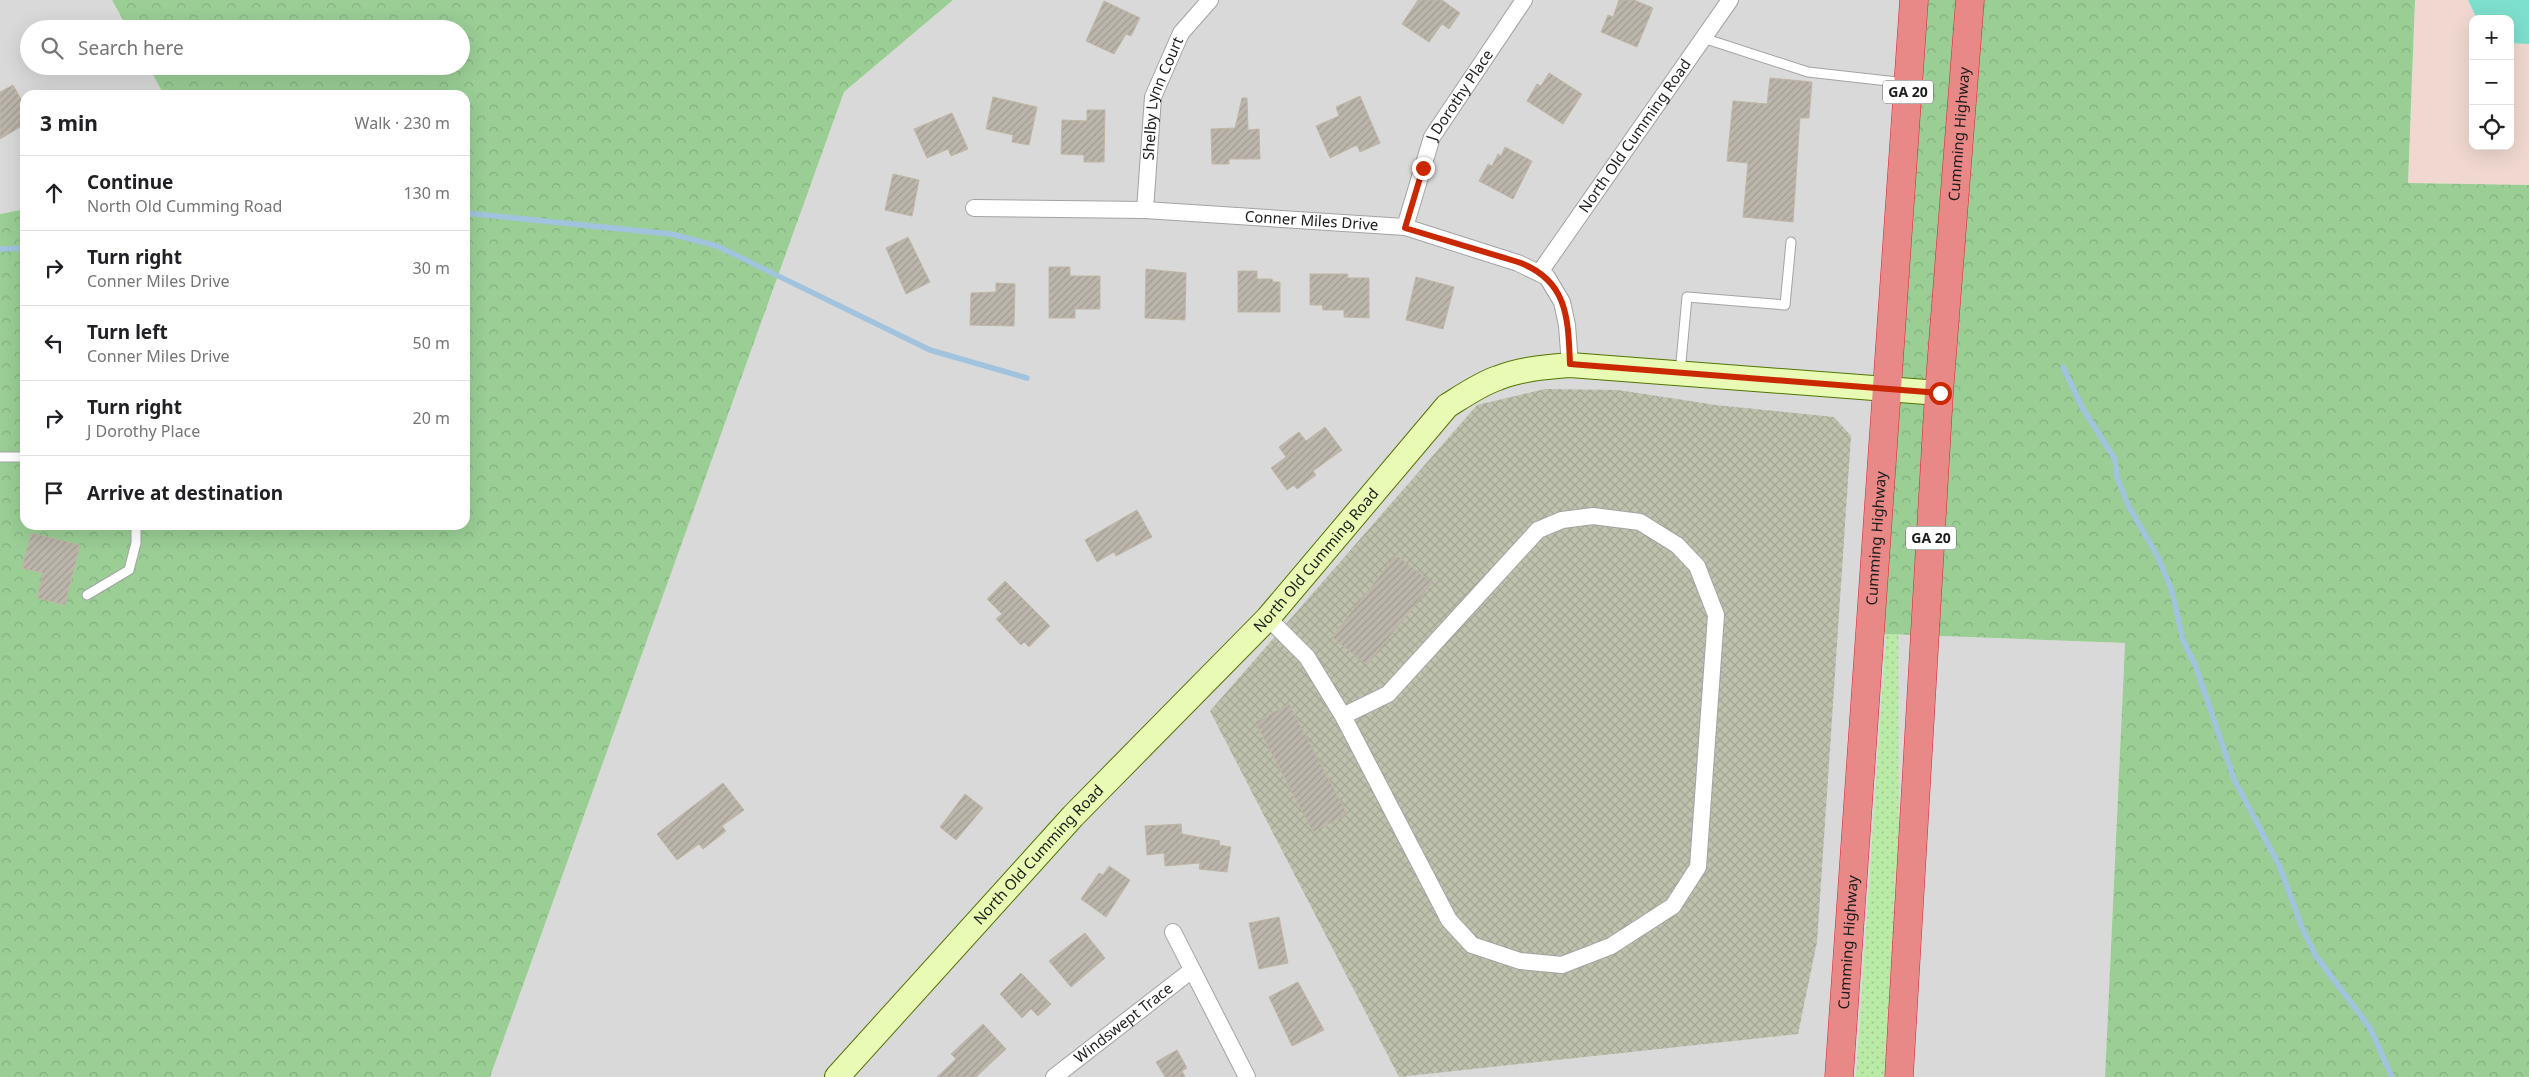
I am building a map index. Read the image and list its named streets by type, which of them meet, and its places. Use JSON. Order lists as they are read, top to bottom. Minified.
{"streets":{"highway":["GA 20","Cumming Highway"],"street":["J Dorothy Place","Shelby Lynn Court","North Old Cumming Road","Conner Miles Drive","Windswept Trace"]},"crossings":[["J Dorothy Place","Conner Miles Drive"],["Shelby Lynn Court","Conner Miles Drive"],["Cumming Highway","North Old Cumming Road"],["North Old Cumming Road","Conner Miles Drive"]],"page":{"map_buttons":["+","−"],"search":"Search here","heading":["3 min","Walk · 230 m"],"list":[["Continue","North Old Cumming Road","130 m"],["Turn right","Conner Miles Drive","30 m"],["Turn left","Conner Miles Drive","50 m"],["Turn right","J Dorothy Place","20 m"],"Arrive at destination"]}}
